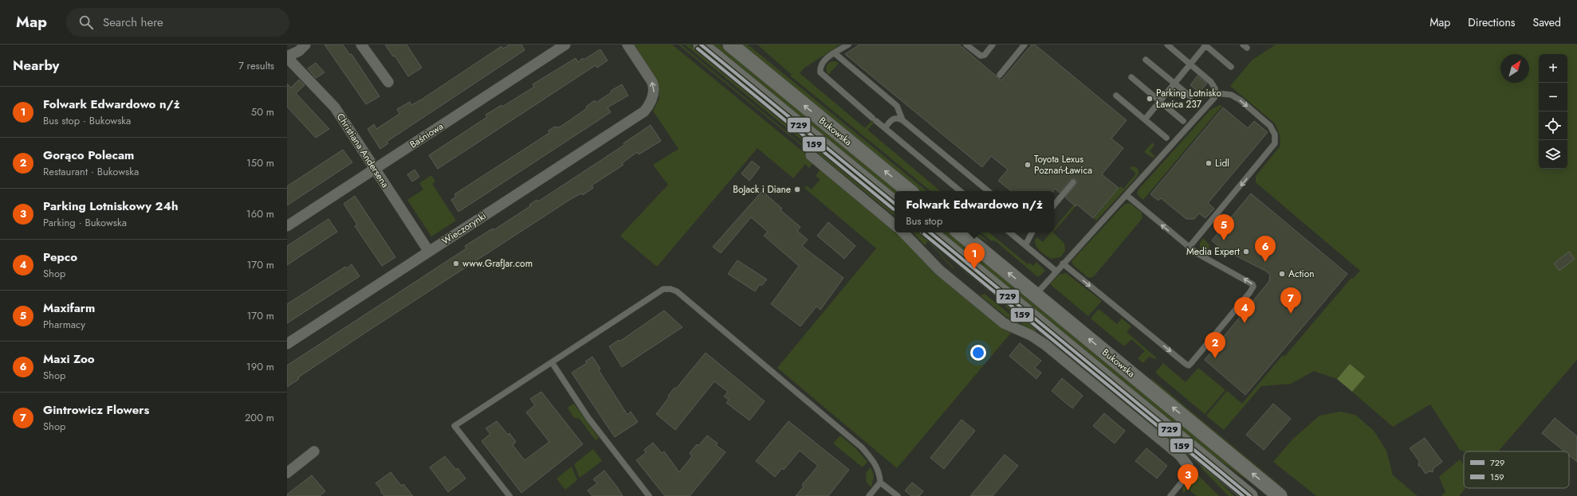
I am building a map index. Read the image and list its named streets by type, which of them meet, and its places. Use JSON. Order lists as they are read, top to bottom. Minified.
{"streets":{"main road":["Bukowska"],"street":["Baśniowa","Christiana Andersena","Wieczorynki"]},"crossings":[["Baśniowa","Christiana Andersena"],["Christiana Andersena","Wieczorynki"]],"one_way":["Wieczorynki"],"places":["Parking Lotnisko Ławica 237","Lidl","Toyota Lexus Poznań-Ławica","BoJack i Diane","Media Expert","www.GrafJar.com","Action"],"lines":["transit line 729","transit line 159"],"legend":["729","159"],"north":"top right","page":{"header":"Map","search":"Search here","nav":["Map","Directions","Saved"],"heading":["Nearby","7 results"],"map_buttons":["+","−"],"list":[{"mark":"1","name":"Folwark Edwardowo n/ż","note":"Bus stop · Bukowska","value":"50 m"},{"mark":"2","name":"Gorąco Polecam","note":"Restaurant · Bukowska","value":"150 m"},{"mark":"3","name":"Parking Lotniskowy 24h","note":"Parking · Bukowska","value":"160 m"},{"mark":"4","name":"Pepco","note":"Shop","value":"170 m"},{"mark":"5","name":"Maxifarm","note":"Pharmacy","value":"170 m"},{"mark":"6","name":"Maxi Zoo","note":"Shop","value":"190 m"},{"mark":"7","name":"Gintrowicz Flowers","note":"Shop","value":"200 m"}],"popup":["Folwark Edwardowo n/ż","Bus stop"],"pins":["5","6","1","7","4","2","3"]}}
